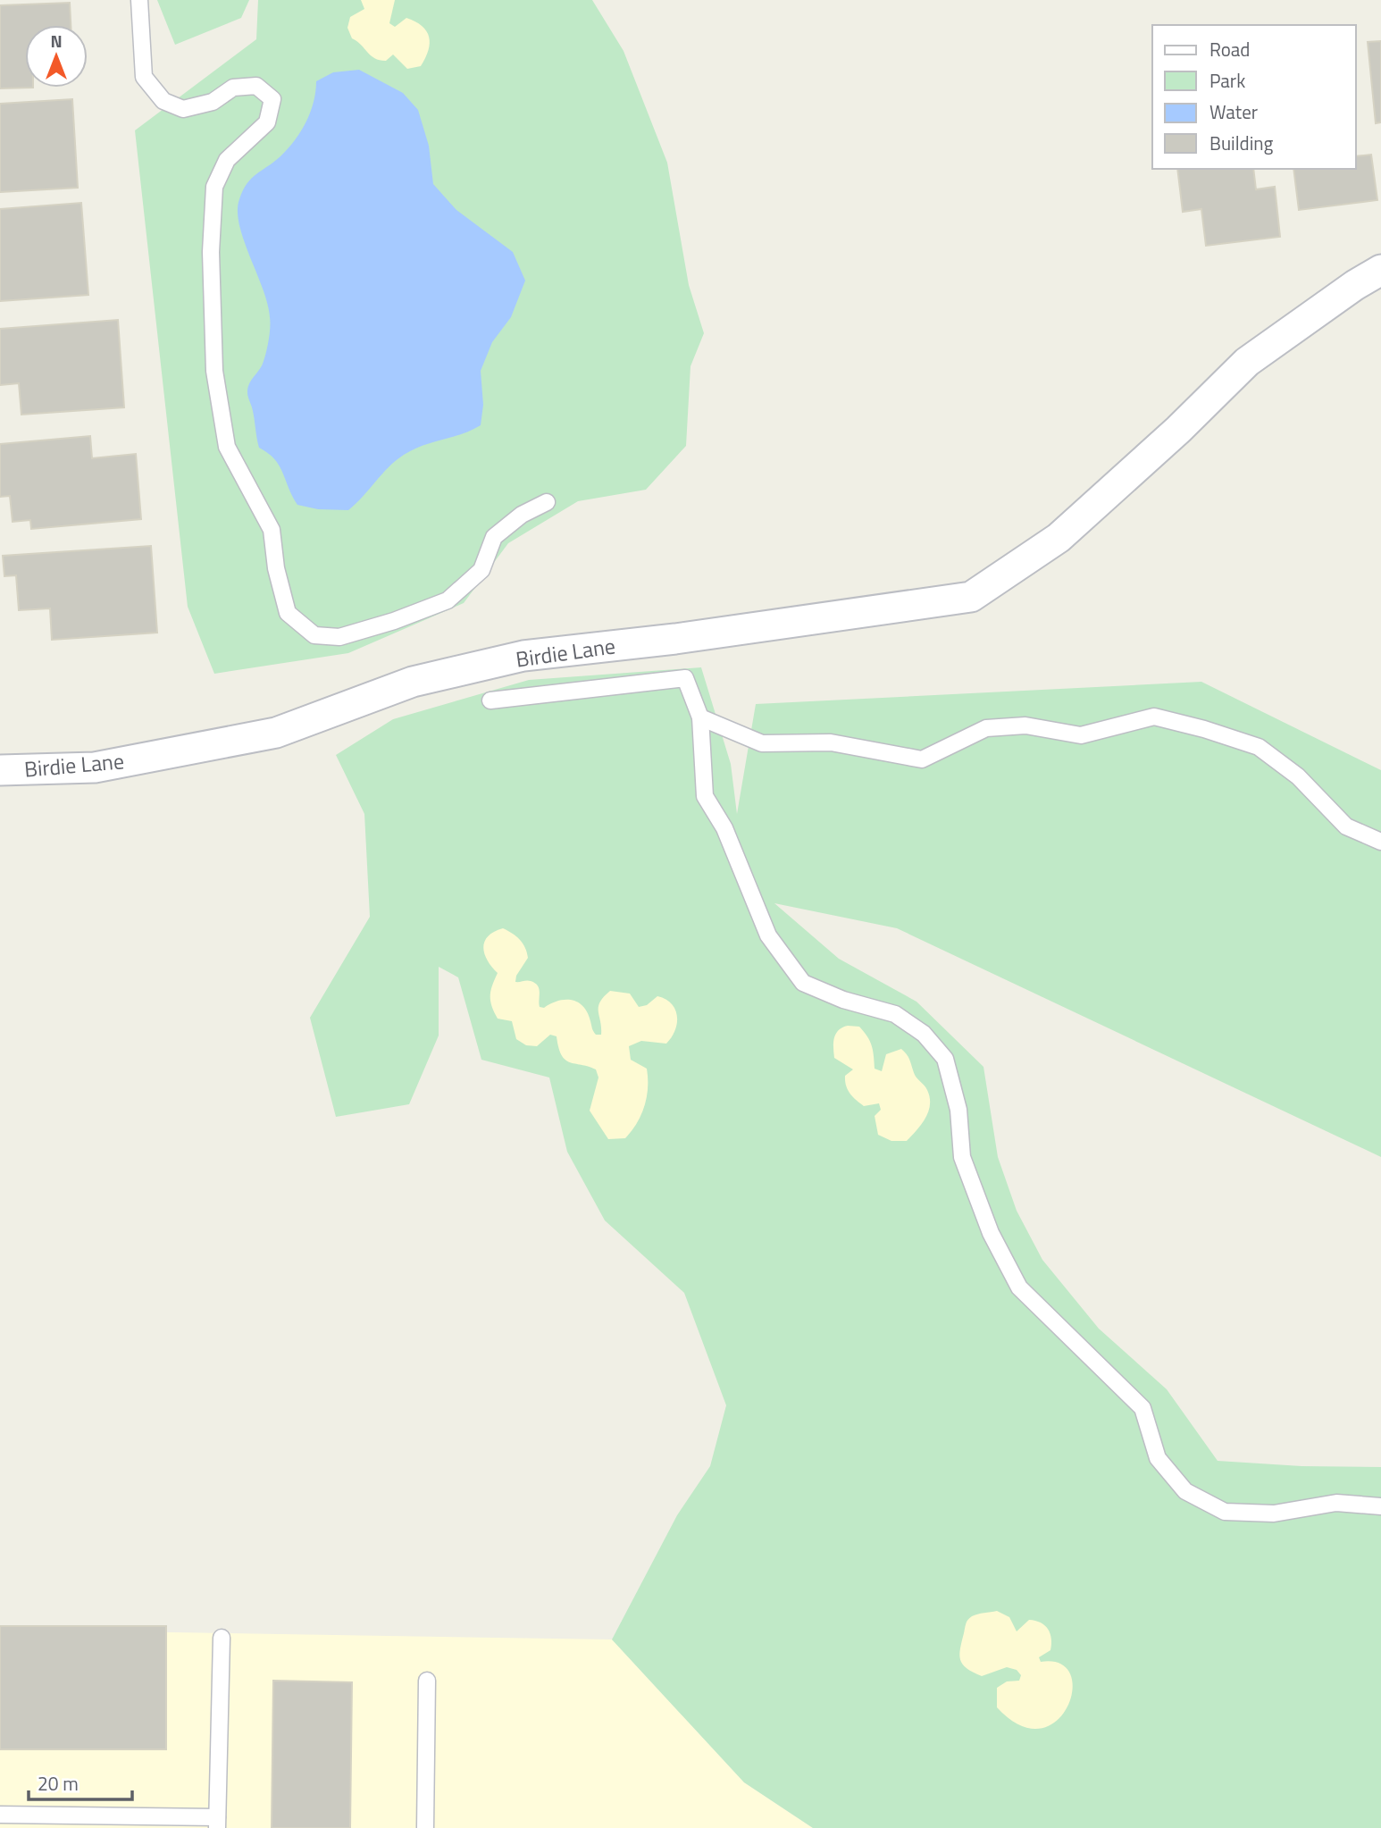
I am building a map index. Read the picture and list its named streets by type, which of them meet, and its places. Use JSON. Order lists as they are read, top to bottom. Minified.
{"streets":{"street":["Birdie Lane"]},"legend":["Road","Park","Water","Building"],"scale_bar":"20 m","north":"top"}
